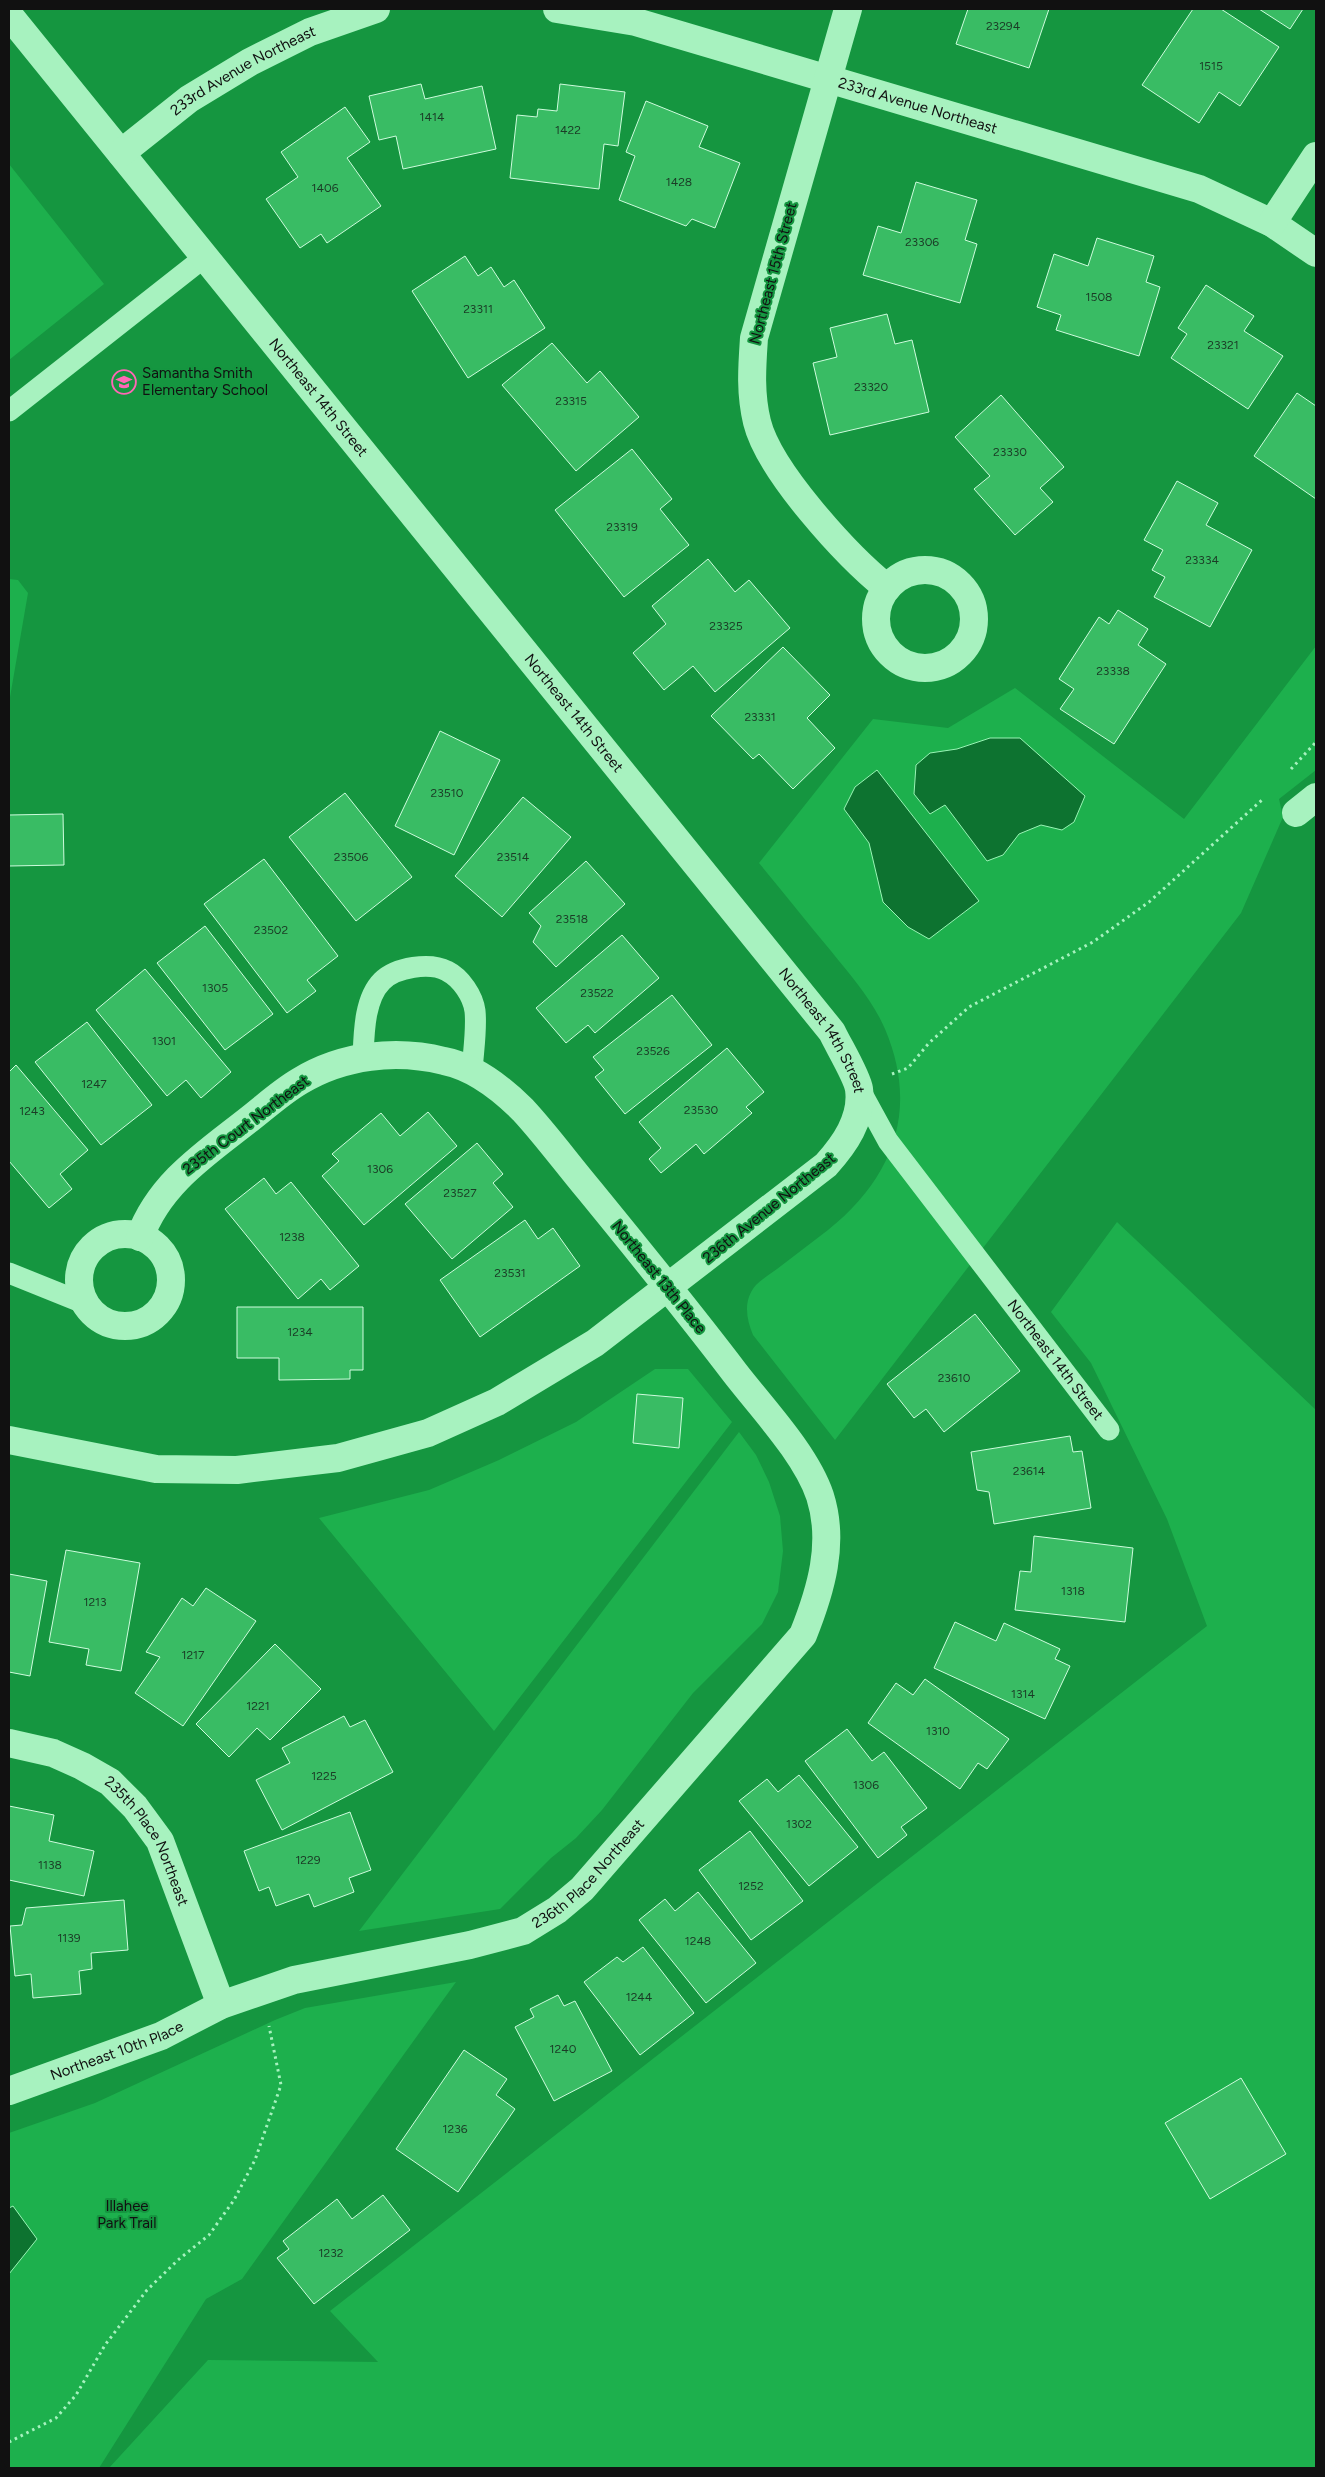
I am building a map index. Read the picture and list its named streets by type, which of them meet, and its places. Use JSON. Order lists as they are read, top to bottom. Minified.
{"streets":{"street":["233rd Avenue Northeast","Northeast 15th Street","Northeast 14th Street","235th Court Northeast","236th Avenue Northeast","Northeast 13th Place","235th Place Northeast","236th Place Northeast","Northeast 10th Place"]},"crossings":[["233rd Avenue Northeast","Northeast 15th Street"],["233rd Avenue Northeast","Northeast 14th Street"],["Northeast 14th Street","236th Avenue Northeast"],["235th Court Northeast","Northeast 13th Place"],["236th Avenue Northeast","Northeast 13th Place"],["Northeast 13th Place","236th Place Northeast"],["235th Place Northeast","236th Place Northeast"],["235th Place Northeast","Northeast 10th Place"],["236th Place Northeast","Northeast 10th Place"]],"parks":["Illahee Park Trail"],"places":{"school or university":["Samantha Smith Elementary School"]},"house_numbers":["23294","1515","1414","1422","1428","1406","23306","1508","23311","23321","23320","23315","23330","23319","23334","23325","23338","23331","23510","23506","23514","23518","23502","1305","23522","1301","23526","1247","23530","1243","1306","23527","1238","23531","1234","23610","23614","1318","1213","1217","1314","1221","1310","1225","1306","1302","1229","1138","1252","1139","1248","1244","1240","1236","1232"]}
